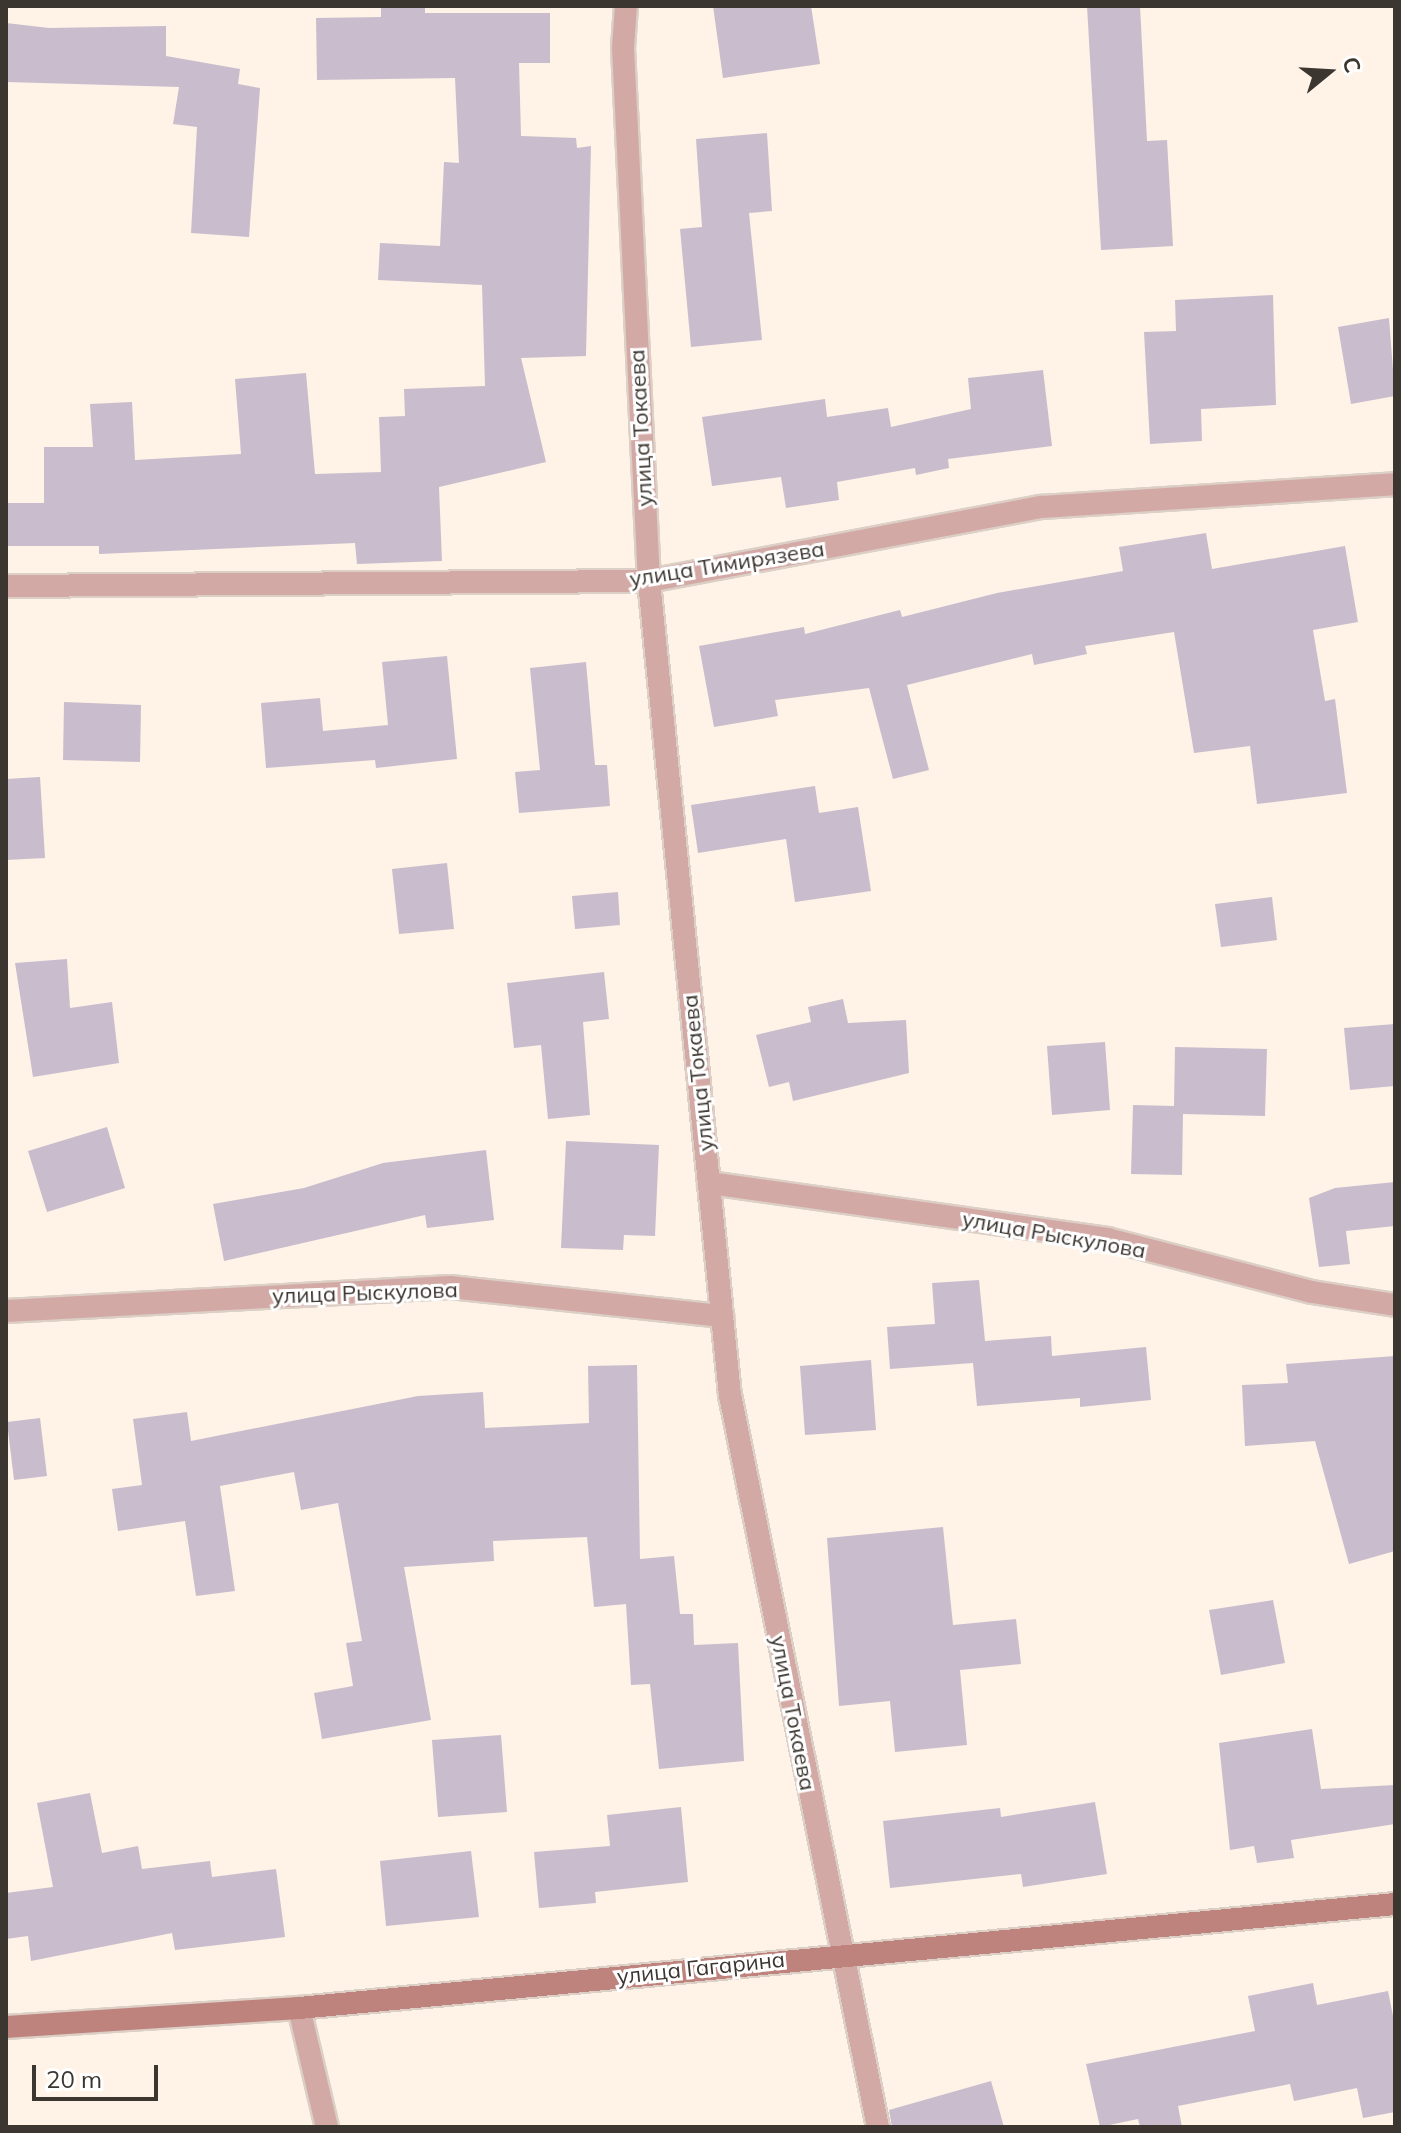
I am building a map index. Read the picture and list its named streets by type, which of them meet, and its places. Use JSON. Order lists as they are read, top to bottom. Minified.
{"streets":{"main road":["улица Гагарина"],"street":["улица Токаева","улица Тимирязева","улица Рыскулова"]},"crossings":[["улица Токаева","улица Тимирязева"],["улица Токаева","улица Рыскулова"],["улица Токаева","улица Гагарина"]],"scale_bar":"20 m","north":"right"}
